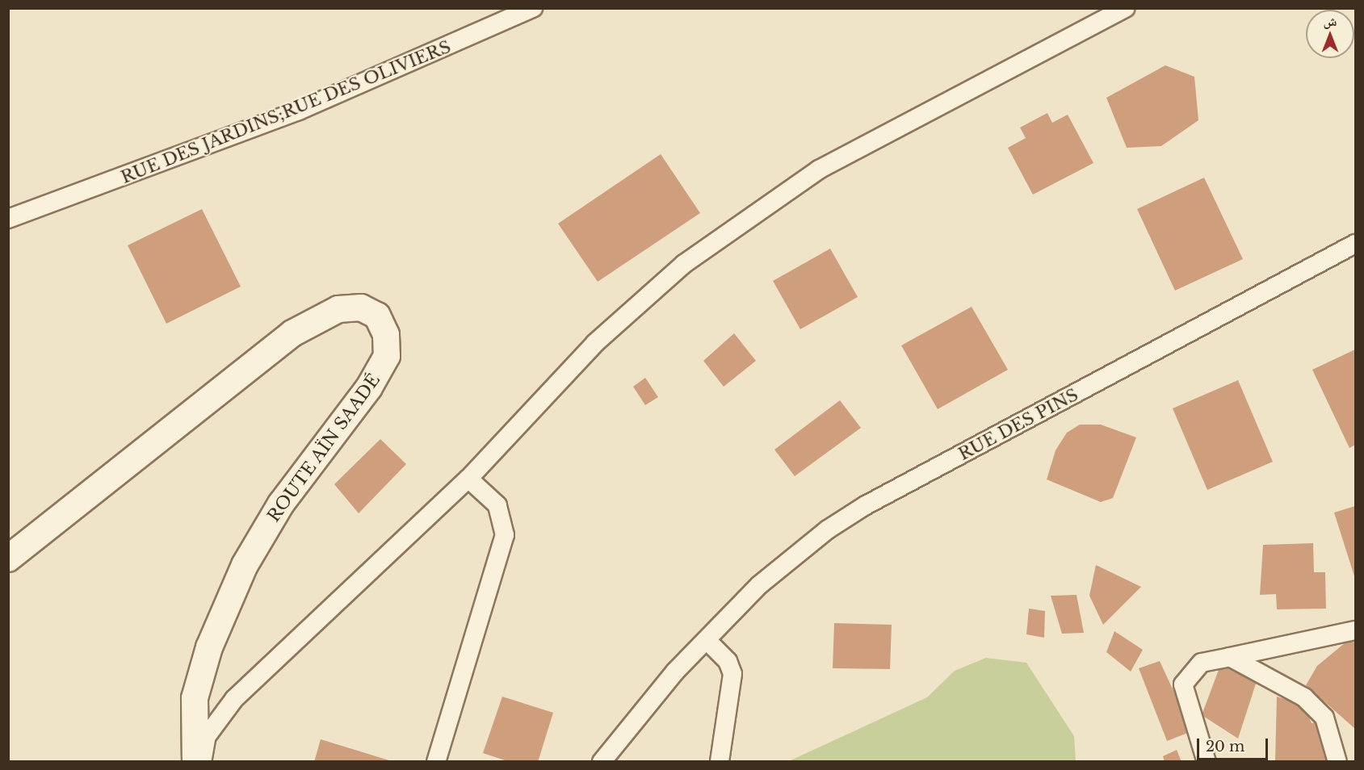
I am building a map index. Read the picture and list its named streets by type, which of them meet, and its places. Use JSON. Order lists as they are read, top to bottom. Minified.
{"streets":{"street":["RUE DES JARDINS;RUE DES OLIVIERS","RUE DES PINS","ROUTE AÏN SAADÉ"]},"scale_bar":"20 m","north":"top"}
